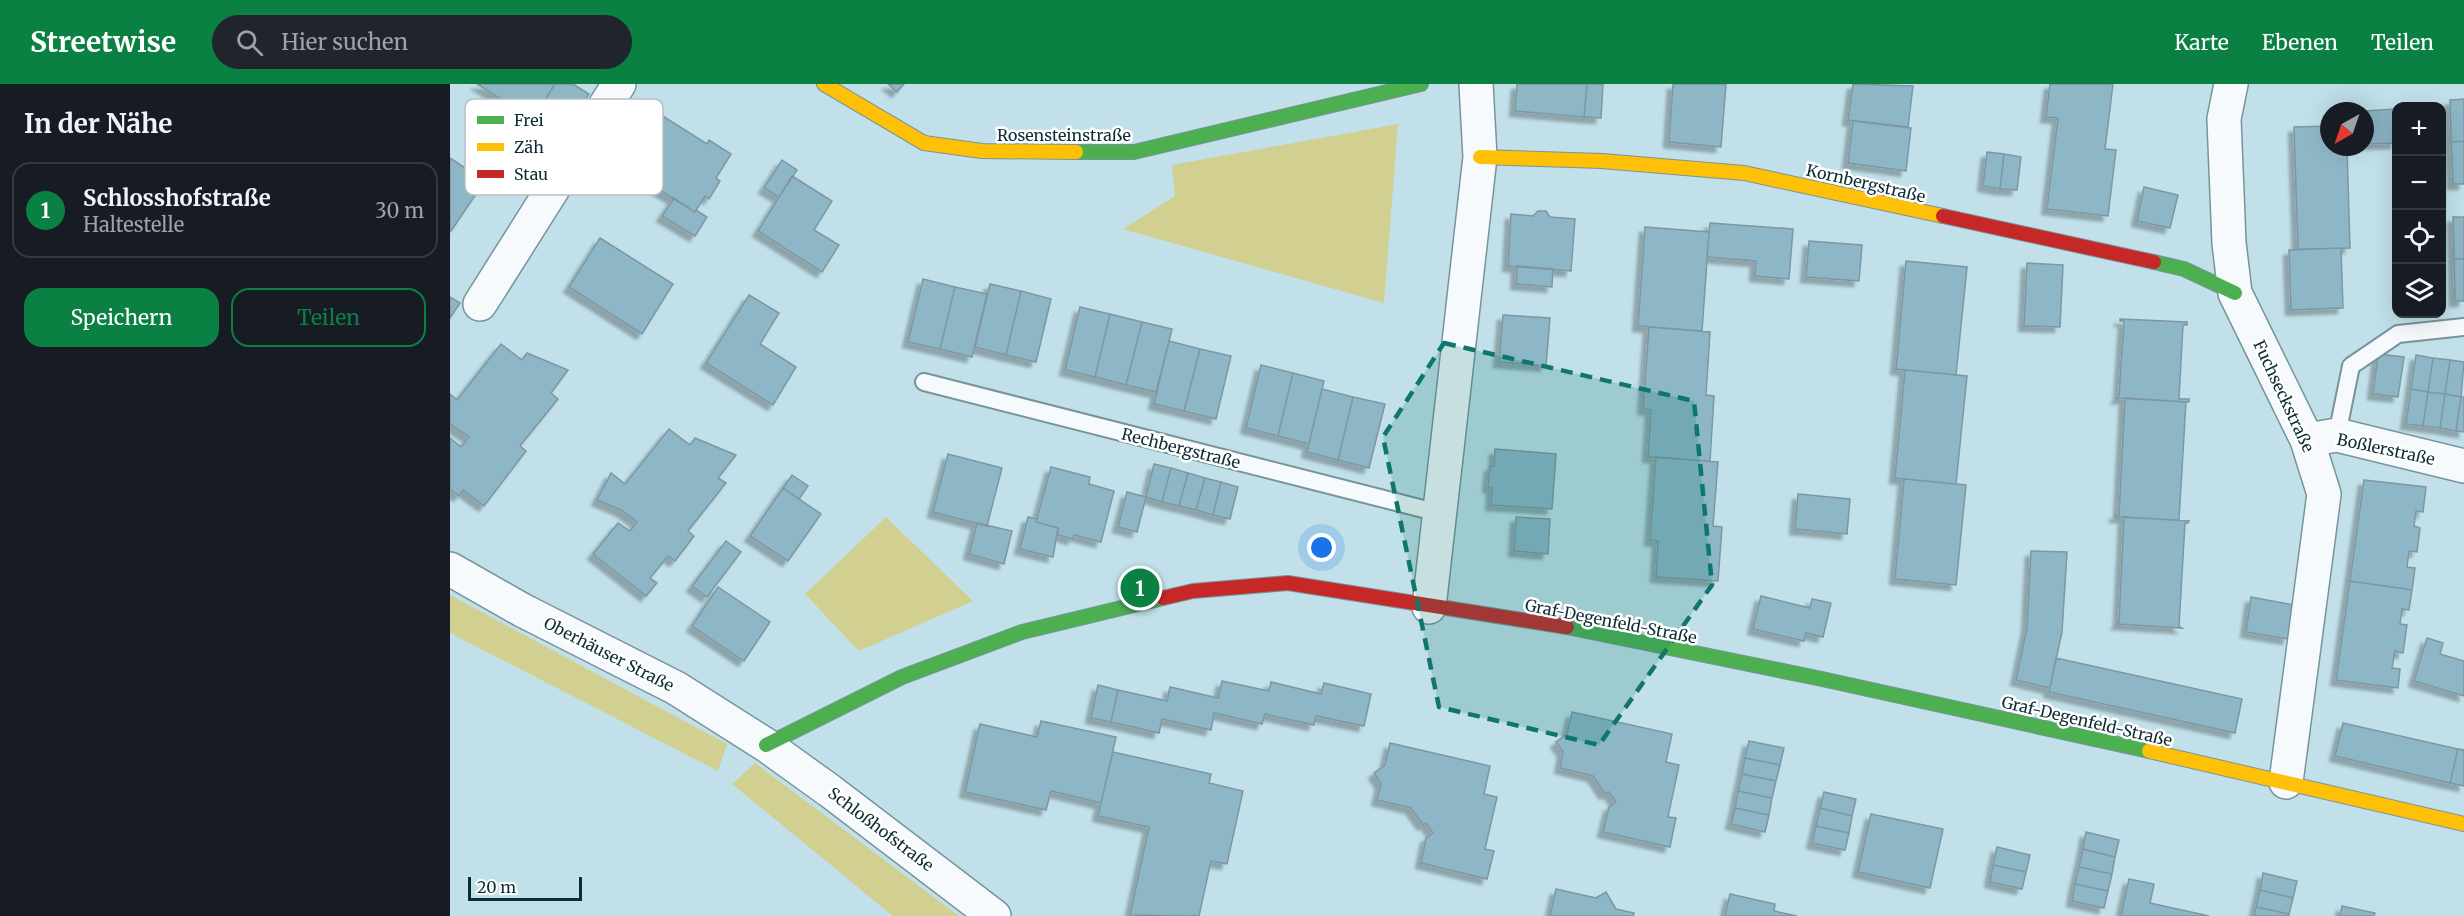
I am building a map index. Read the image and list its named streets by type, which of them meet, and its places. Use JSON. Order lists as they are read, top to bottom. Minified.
{"streets":{"street":["Rosensteinstraße","Kornbergstraße","Fuchseckstraße","Boßlerstraße","Graf-Degenfeld-Straße","Oberhäuser Straße","Schloßhofstraße"],"lane":["Rechbergstraße"]},"crossings":[["Kornbergstraße","Fuchseckstraße"],["Fuchseckstraße","Boßlerstraße"],["Fuchseckstraße","Graf-Degenfeld-Straße"],["Graf-Degenfeld-Straße","Oberhäuser Straße"],["Graf-Degenfeld-Straße","Schloßhofstraße"],["Oberhäuser Straße","Schloßhofstraße"]],"legend":["Frei","Zäh","Stau"],"scale_bar":"20 m","north":"bottom left","page":{"header":"Streetwise","search":"Hier suchen","nav":["Karte","Ebenen","Teilen"],"heading":"In der Nähe","map_buttons":["+","−"],"list":[{"mark":"1","name":"Schlosshofstraße","note":"Haltestelle","value":"30 m"}],"buttons":["Speichern","Teilen"],"pins":"1","scale":"20 m"}}
